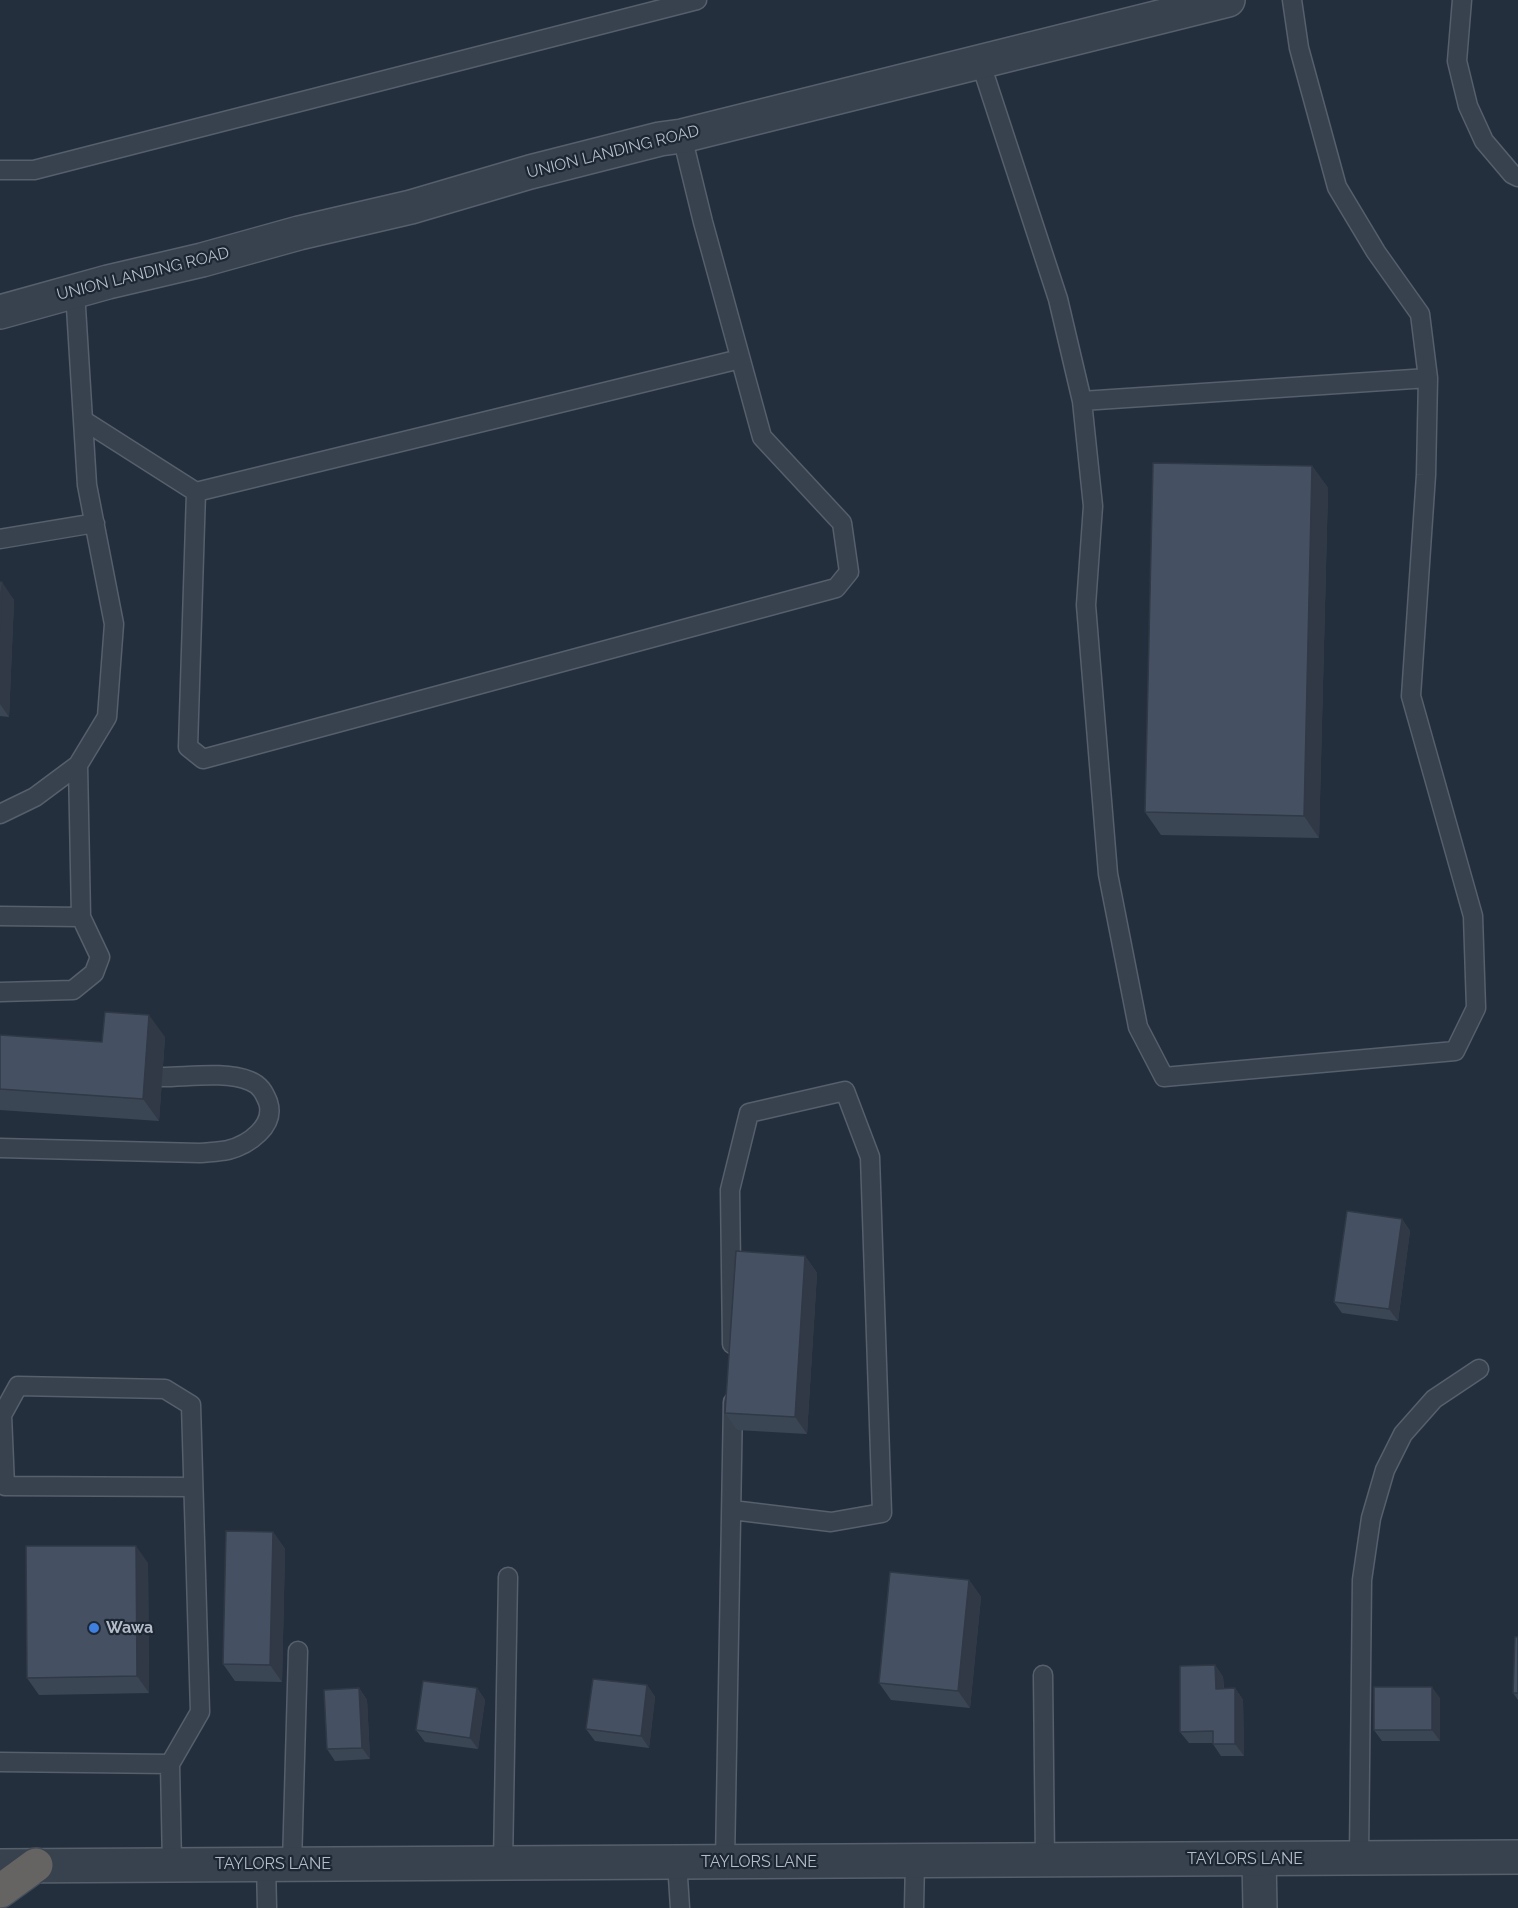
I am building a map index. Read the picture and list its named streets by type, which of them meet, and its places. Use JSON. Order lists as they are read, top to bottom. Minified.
{"streets":{"street":["UNION LANDING ROAD","TAYLORS LANE"]},"places":["Wawa"]}
